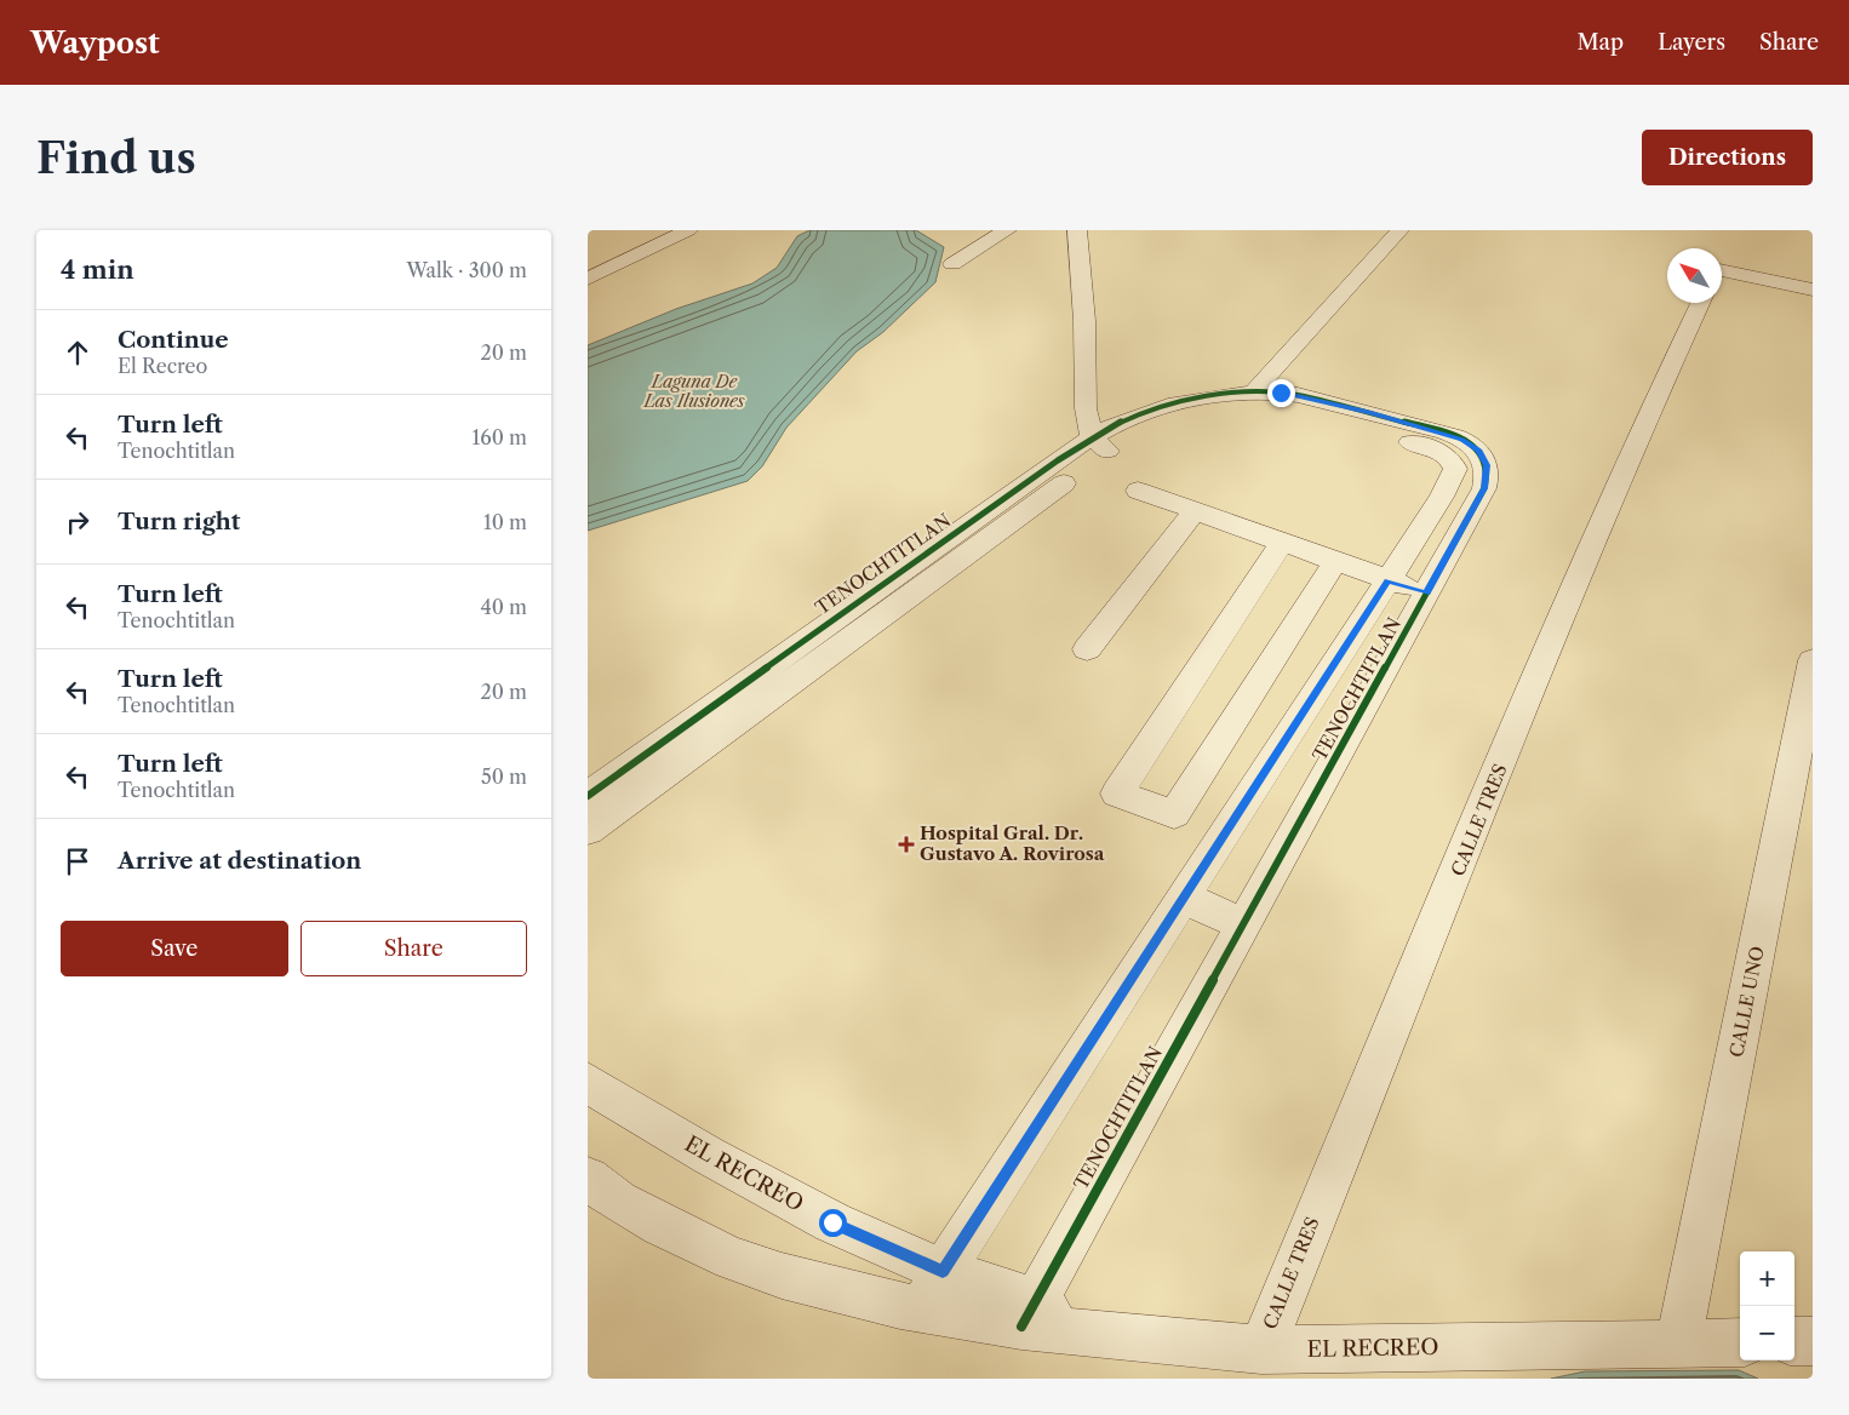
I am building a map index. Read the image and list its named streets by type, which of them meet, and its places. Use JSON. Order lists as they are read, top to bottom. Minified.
{"streets":{"street":["TENOCHTITLAN","CALLE TRES","CALLE UNO","EL RECREO"]},"crossings":[["TENOCHTITLAN","EL RECREO"],["CALLE TRES","EL RECREO"],["CALLE UNO","EL RECREO"]],"water":["Laguna De Las Ilusiones"],"places":{"health":["Hospital Gral. Dr. Gustavo A. Rovirosa"]},"north":"top left","page":{"header":"Waypost","nav":["Map","Layers","Share"],"buttons":["Directions",["Save","Share"]],"title":"Find us","heading":["4 min","Walk · 300 m"],"list":[["Continue","El Recreo","20 m"],["Turn left","Tenochtitlan","160 m"],["Turn right","10 m"],["Turn left","Tenochtitlan","40 m"],["Turn left","Tenochtitlan","20 m"],["Turn left","Tenochtitlan","50 m"],"Arrive at destination"],"map_buttons":["+","−"]}}
